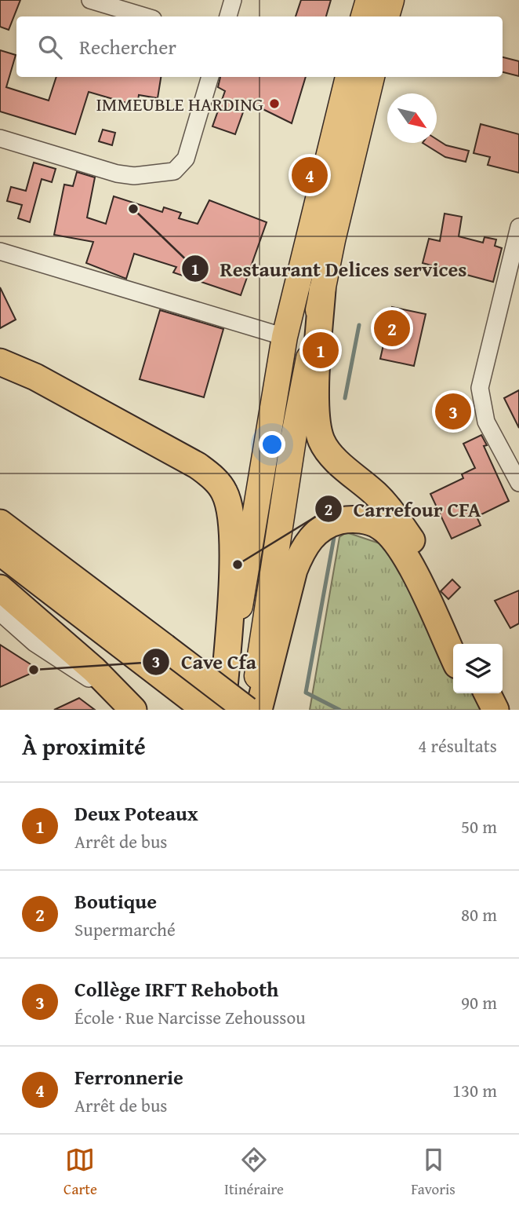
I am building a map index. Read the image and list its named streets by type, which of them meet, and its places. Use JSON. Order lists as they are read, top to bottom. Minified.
{"places":["IMMEUBLE HARDING","Restaurant Delices services","Carrefour CFA","Cave Cfa"],"north":"bottom right","page":{"search":"Rechercher","pins":["4","2","1","3"],"heading":["À proximité","4 résultats"],"list":[{"mark":"1","name":"Deux Poteaux","note":"Arrêt de bus","value":"50 m"},{"mark":"2","name":"Boutique","note":"Supermarché","value":"80 m"},{"mark":"3","name":"Collège IRFT Rehoboth","note":"École · Rue Narcisse Zehoussou","value":"90 m"},{"mark":"4","name":"Ferronnerie","note":"Arrêt de bus","value":"130 m"}],"nav":["Carte","Itinéraire","Favoris"]}}
